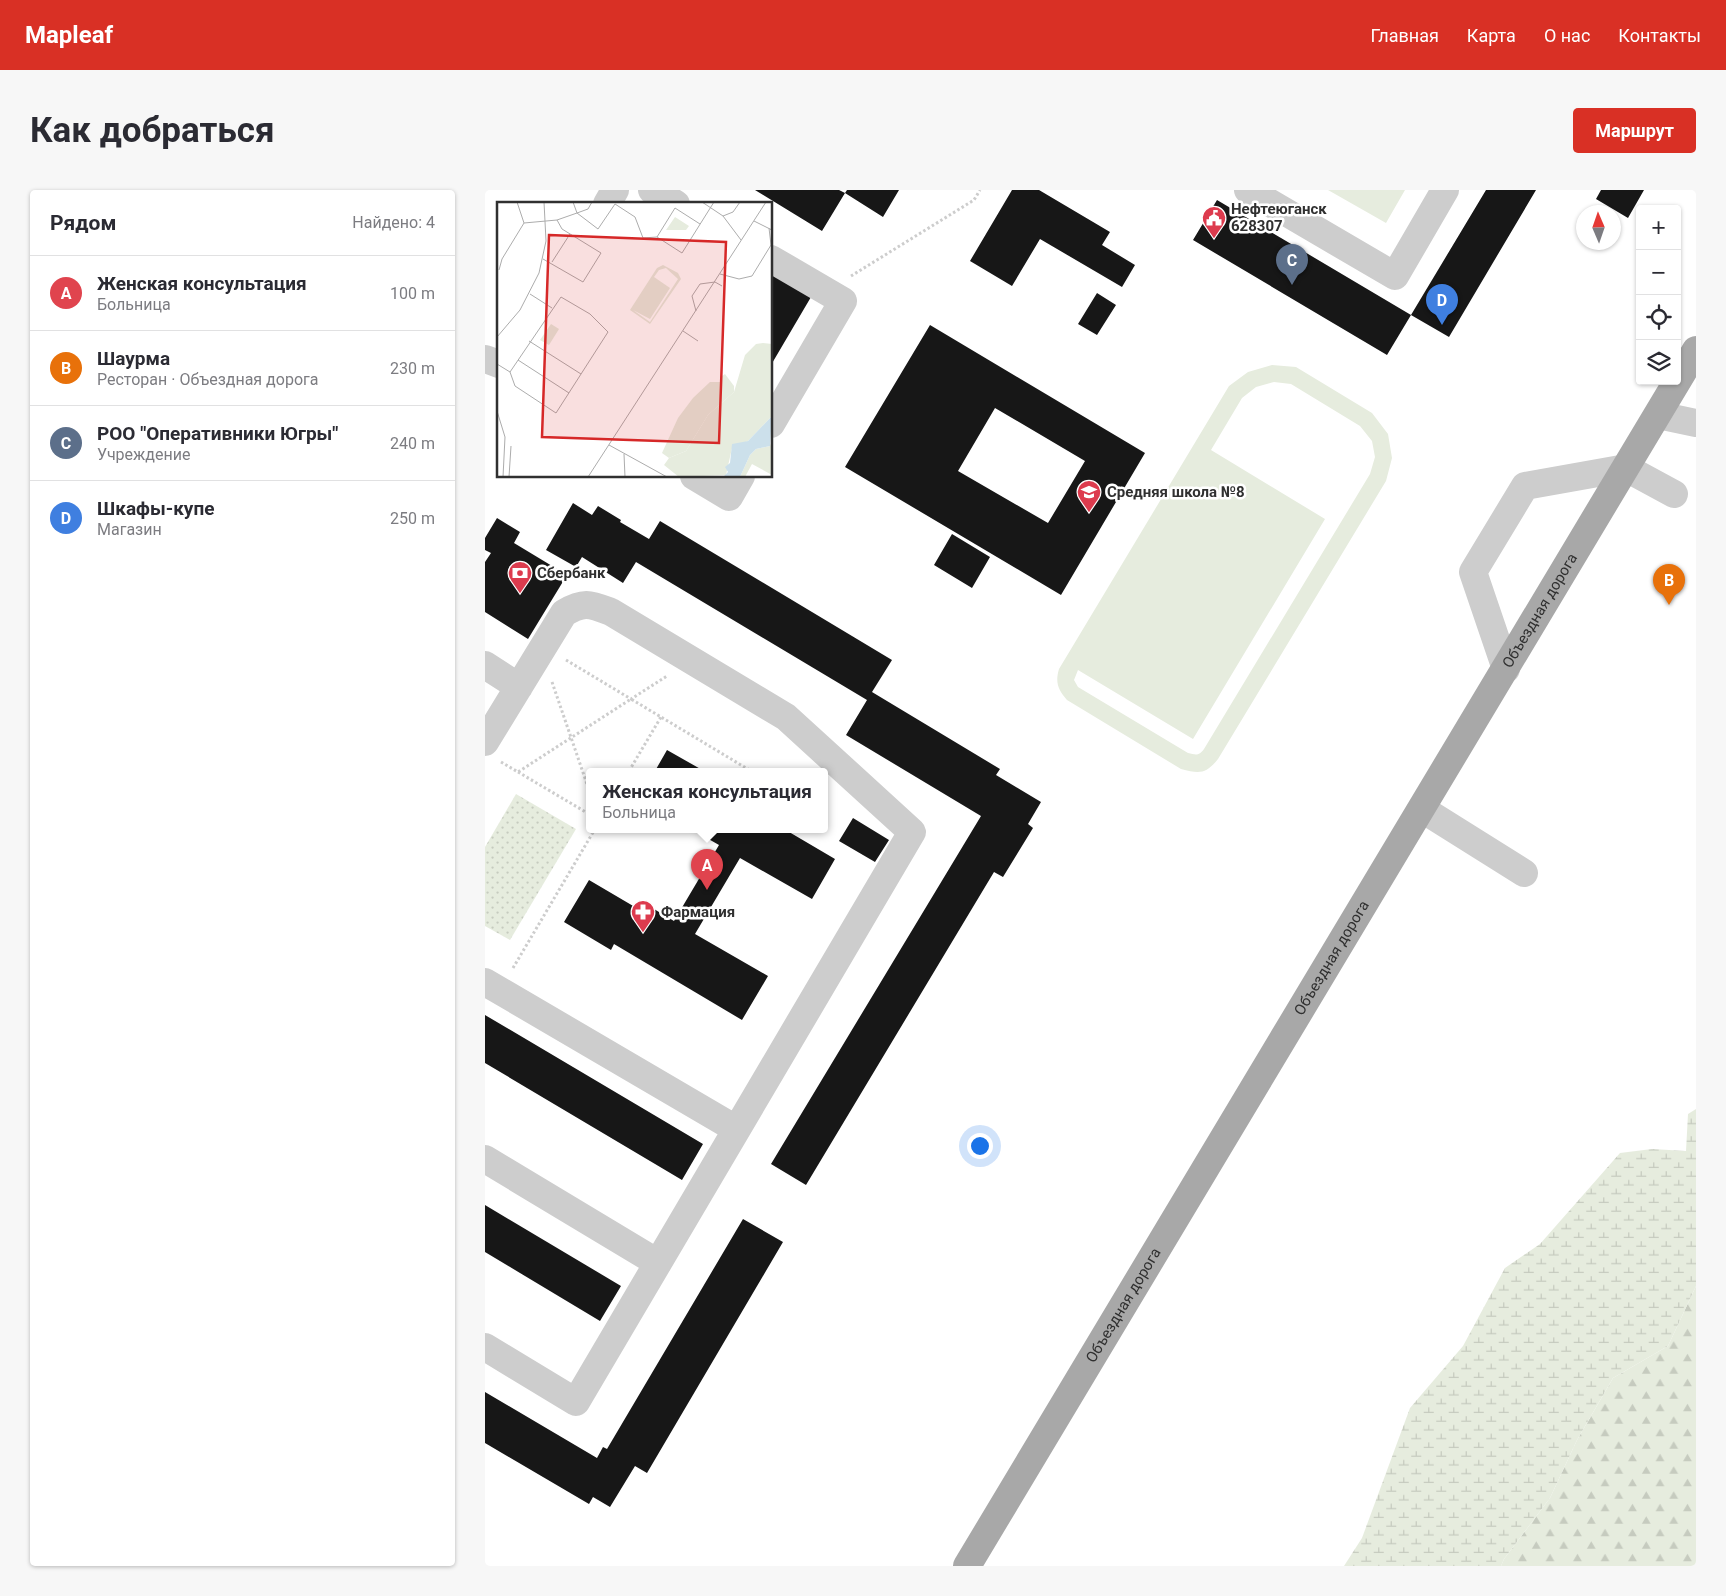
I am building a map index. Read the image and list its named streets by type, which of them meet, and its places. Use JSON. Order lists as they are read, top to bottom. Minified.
{"streets":{"main road":["Объездная дорога"]},"places":{"public building":["Нефтеюганск 628307"],"school or university":["Средняя школа №8"],"bank":["Сбербанк"],"pharmacy":["Фармация"]},"north":"top","page":{"header":"Mapleaf","nav":["Главная","Карта","О нас","Контакты"],"buttons":"Маршрут","title":"Как добраться","heading":["Рядом","Найдено: 4"],"map_buttons":["+","−"],"pins":["C","D","B","A"],"list":[{"mark":"A","name":"Женская консультация","note":"Больница","value":"100 m"},{"mark":"B","name":"Шаурма","note":"Ресторан · Объездная дорога","value":"230 m"},{"mark":"C","name":"РОО \"Оперативники Югры\"","note":"Учреждение","value":"240 m"},{"mark":"D","name":"Шкафы-купе","note":"Магазин","value":"250 m"}],"popup":["Женская консультация","Больница"]}}
